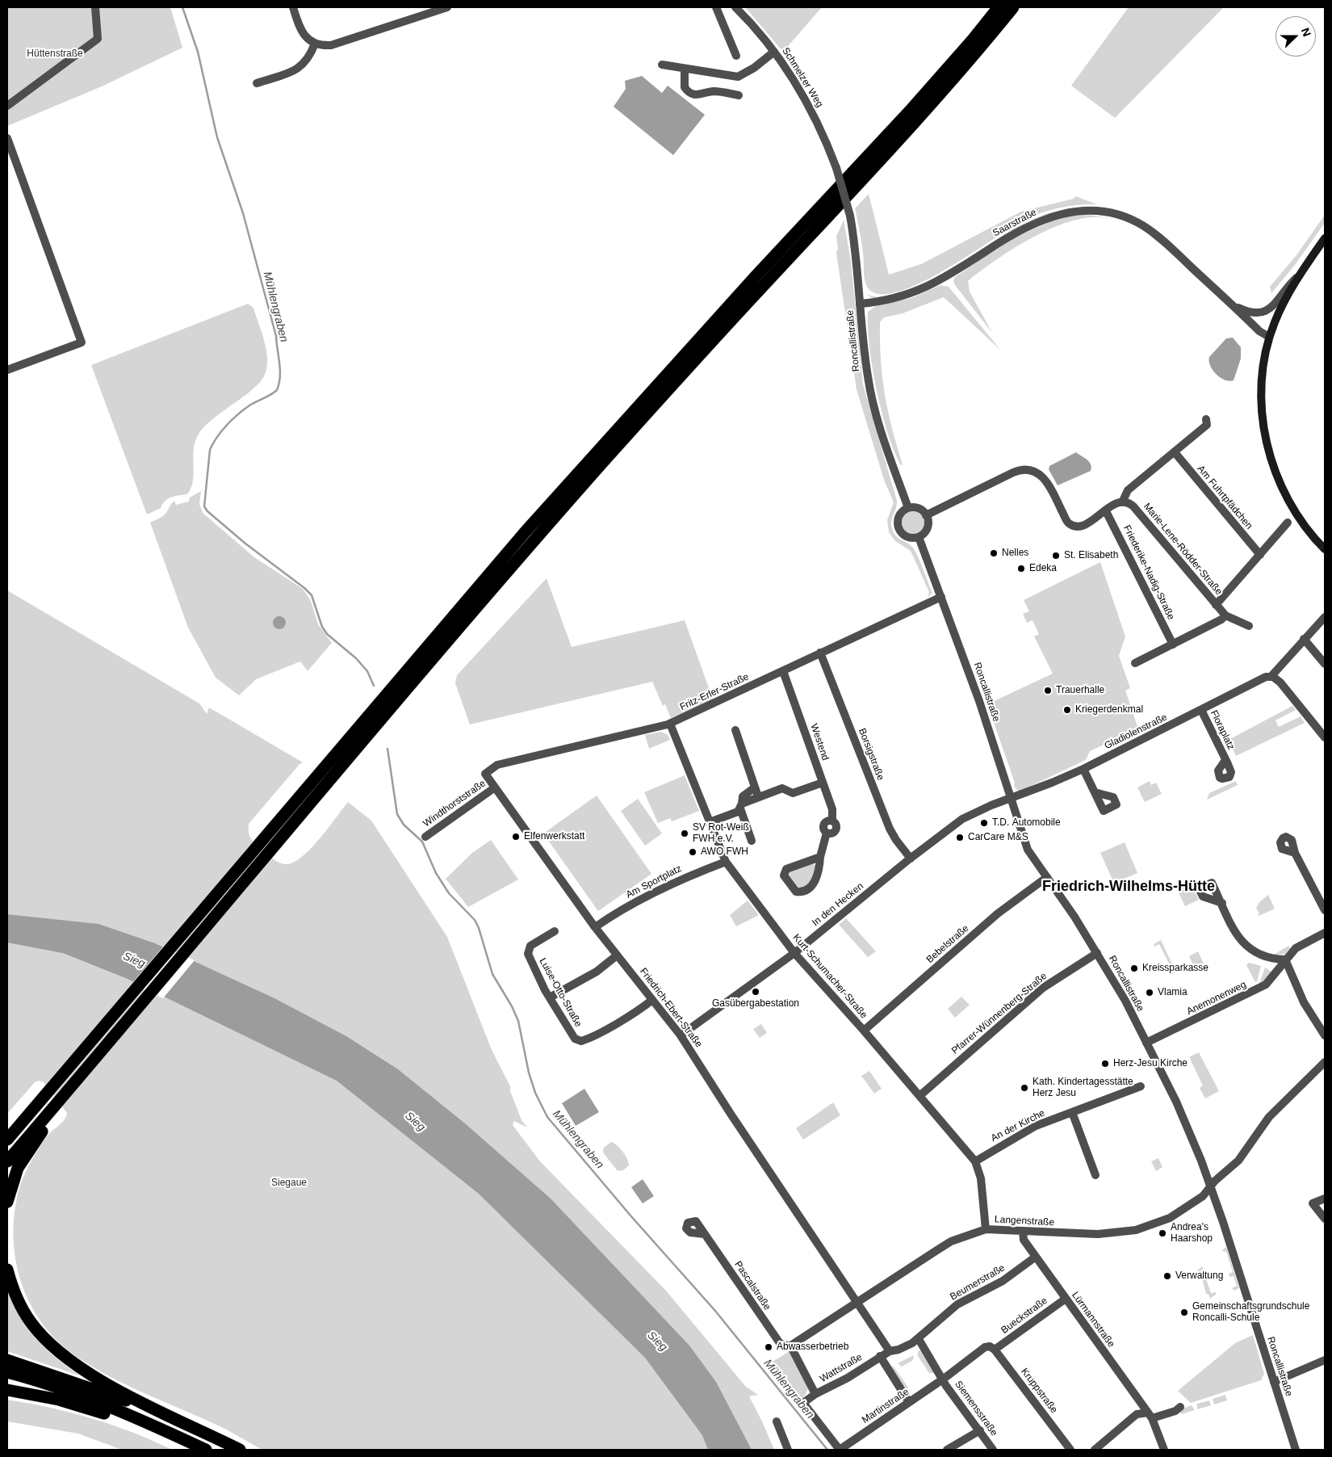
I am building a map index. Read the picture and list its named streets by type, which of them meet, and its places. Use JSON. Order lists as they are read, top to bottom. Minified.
{"streets":{"street":["Schmelzer Weg","Saarstraße","Roncallistraße","Am Fuhrtpfädchen","Marie-Lene-Rödder-Straße","Friederike-Nadig-Straße","Fritz-Erler-Straße","Floraplatz","Gladiolenstraße","Westend","Borsigstraße","Windthorststraße","Am Sportplatz","In den Hecken","Bebelstraße","Kurt-Schumacher-Straße","Luise-Otto-Straße","Anemonenweg","Friedrich-Ebert-Straße","Pfarrer-Wünnenberg-Straße","An der Kirche","Langenstraße","Beumerstraße","Pascalstraße","Bueckstraße","Lürmannstraße","Wattstraße","Kruppstraße","Martinstraße","Siemensstraße"]},"crossings":[["Schmelzer Weg","Roncallistraße"],["Saarstraße","Roncallistraße"],["Roncallistraße","Fritz-Erler-Straße"],["Roncallistraße","Gladiolenstraße"],["Roncallistraße","In den Hecken"],["Roncallistraße","Bebelstraße"],["Roncallistraße","Anemonenweg"],["Roncallistraße","Pfarrer-Wünnenberg-Straße"],["Roncallistraße","Langenstraße"],["Fritz-Erler-Straße","Westend"],["Fritz-Erler-Straße","Borsigstraße"],["Fritz-Erler-Straße","Kurt-Schumacher-Straße"],["Fritz-Erler-Straße","Friedrich-Ebert-Straße"],["Floraplatz","Gladiolenstraße"],["Gladiolenstraße","In den Hecken"],["Borsigstraße","In den Hecken"],["Windthorststraße","Friedrich-Ebert-Straße"],["Am Sportplatz","Kurt-Schumacher-Straße"],["Am Sportplatz","Friedrich-Ebert-Straße"],["In den Hecken","Kurt-Schumacher-Straße"],["In den Hecken","Friedrich-Ebert-Straße"],["Bebelstraße","Kurt-Schumacher-Straße"],["Kurt-Schumacher-Straße","Pfarrer-Wünnenberg-Straße"],["Kurt-Schumacher-Straße","An der Kirche"],["Kurt-Schumacher-Straße","Langenstraße"],["Luise-Otto-Straße","Friedrich-Ebert-Straße"],["Friedrich-Ebert-Straße","Langenstraße"],["Friedrich-Ebert-Straße","Beumerstraße"],["Friedrich-Ebert-Straße","Wattstraße"],["Langenstraße","Pascalstraße"],["Langenstraße","Lürmannstraße"],["Beumerstraße","Lürmannstraße"],["Beumerstraße","Wattstraße"],["Beumerstraße","Siemensstraße"],["Pascalstraße","Wattstraße"],["Bueckstraße","Lürmannstraße"],["Bueckstraße","Kruppstraße"],["Bueckstraße","Martinstraße"],["Bueckstraße","Siemensstraße"],["Wattstraße","Martinstraße"],["Martinstraße","Siemensstraße"]],"districts":["Friedrich-Wilhelms-Hütte"],"water":["Mühlengraben","Sieg"],"parks":["Hüttenstraße","Siegaue"],"places":["Nelles","St. Elisabeth","Edeka","Trauerhalle","Kriegerdenkmal","T.D. Automobile","SV Rot-Weiß FWH e.V.","Elfenwerkstatt","CarCare M&S","AWO FWH","Kreissparkasse","Gasübergabestation","Vlamia","Herz-Jesu Kirche","Kath. Kindertagesstätte Herz Jesu","Andrea's Haarshop","Verwaltung","Gemeinschaftsgrundschule Roncalli-Schule","Abwasserbetrieb"],"north":"right"}
